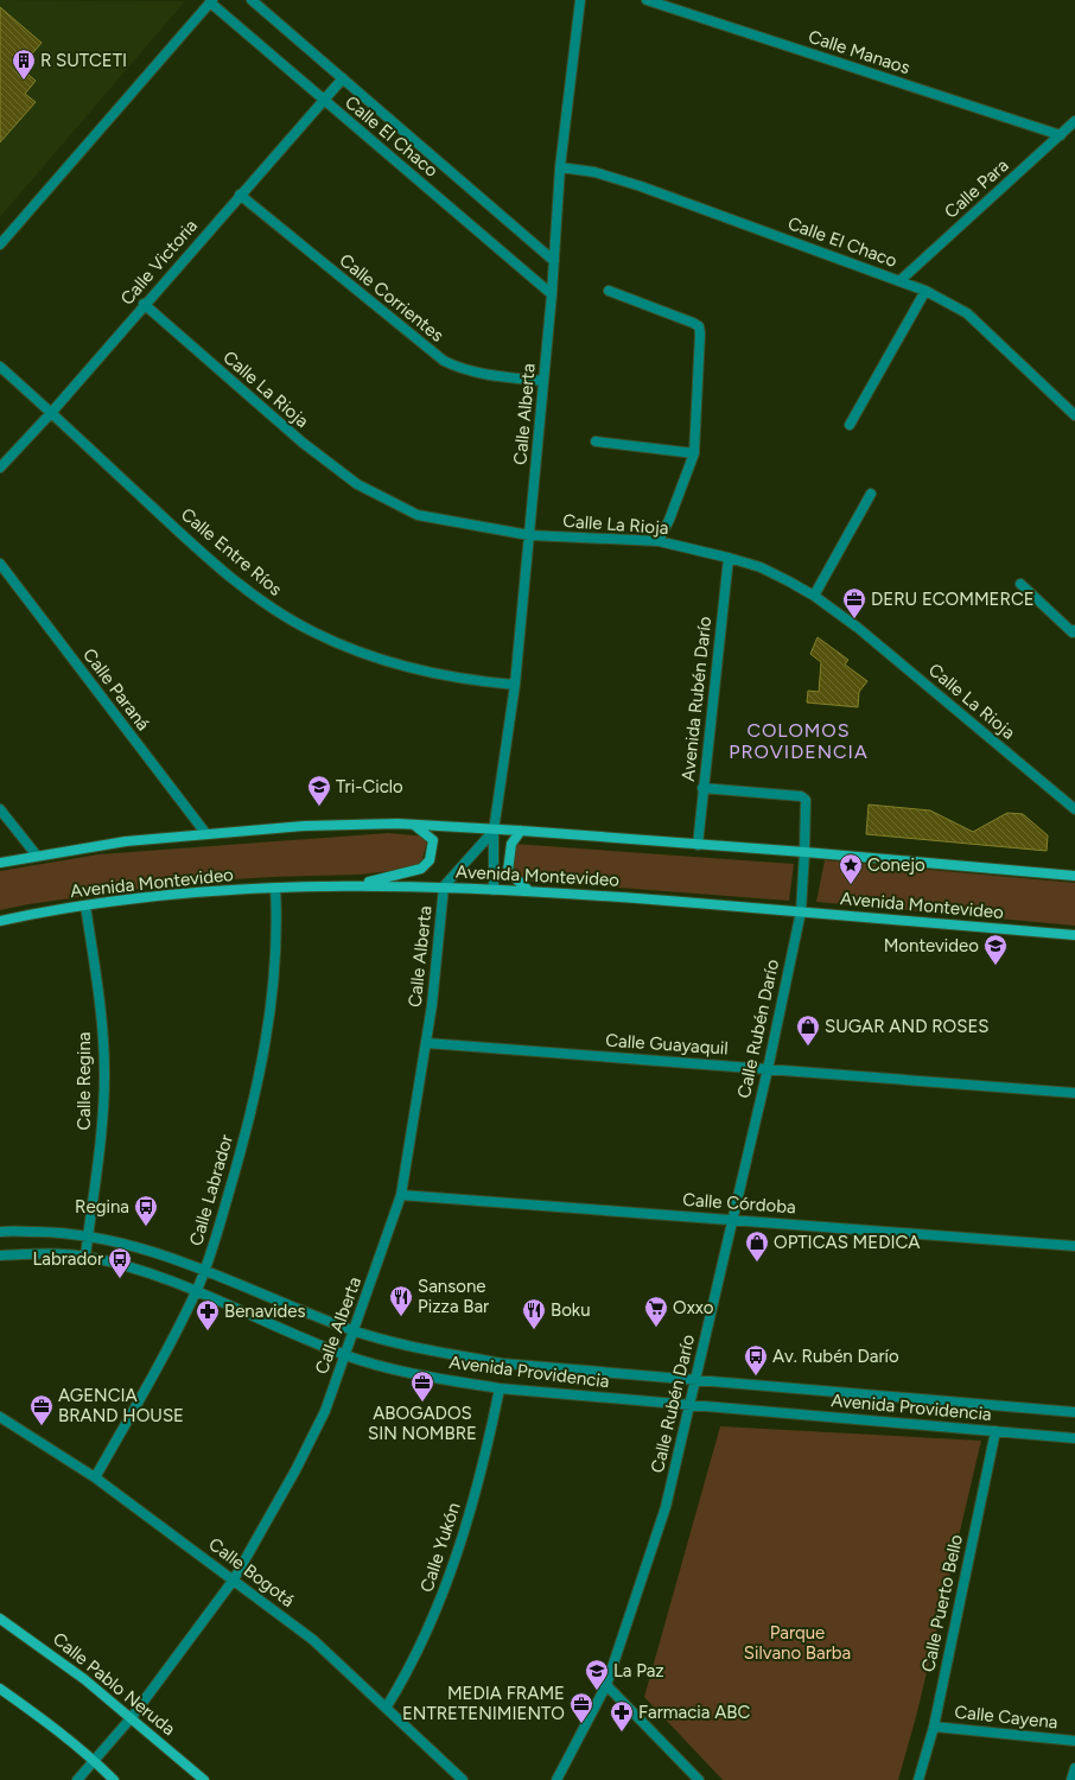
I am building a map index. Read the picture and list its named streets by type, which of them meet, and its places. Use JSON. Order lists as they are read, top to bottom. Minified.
{"streets":{"street":["Calle Manaos","Calle El Chaco","Calle Para","Calle Victoria","Calle Corrientes","Calle La Rioja","Calle Alberta","Calle Entre Ríos","Calle Paraná","Avenida Rubén Darío","Avenida Montevideo","Calle Rubén Darío","Calle Guayaquil","Calle Regina","Calle Labrador","Calle Córdoba","Avenida Providencia","Calle Yukón","Calle Bogotá","Calle Puerto Bello","Calle Pablo Neruda","Calle Cayena"]},"crossings":[["Calle Manaos","Calle Para"],["Calle El Chaco","Calle Para"],["Calle El Chaco","Calle Victoria"],["Calle El Chaco","Calle Alberta"],["Calle Victoria","Calle Corrientes"],["Calle Victoria","Calle La Rioja"],["Calle Victoria","Calle Entre Ríos"],["Calle Corrientes","Calle Alberta"],["Calle La Rioja","Calle Alberta"],["Calle La Rioja","Avenida Rubén Darío"],["Calle Alberta","Calle Entre Ríos"],["Calle Alberta","Avenida Montevideo"],["Calle Alberta","Calle Guayaquil"],["Calle Alberta","Calle Córdoba"],["Calle Alberta","Avenida Providencia"],["Calle Alberta","Calle Bogotá"],["Calle Alberta","Calle Pablo Neruda"],["Avenida Rubén Darío","Calle Rubén Darío"],["Avenida Montevideo","Calle Rubén Darío"],["Avenida Montevideo","Calle Regina"],["Avenida Montevideo","Calle Labrador"],["Calle Rubén Darío","Calle Guayaquil"],["Calle Rubén Darío","Calle Córdoba"],["Calle Rubén Darío","Avenida Providencia"],["Calle Regina","Avenida Providencia"],["Calle Labrador","Avenida Providencia"],["Calle Labrador","Calle Bogotá"],["Avenida Providencia","Calle Yukón"],["Avenida Providencia","Calle Puerto Bello"],["Calle Yukón","Calle Bogotá"],["Calle Puerto Bello","Calle Cayena"]],"districts":["COLOMOS PROVIDENCIA"],"parks":["Parque Silvano Barba"],"places":{"building":["R SUTCETI"],"office":["DERU ECOMMERCE","ABOGADOS SIN NOMBRE","AGENCIA BRAND HOUSE","MEDIA FRAME ENTRETENIMIENTO"],"school or university":["Tri-Ciclo","Montevideo","La Paz"],"place":["Conejo"],"shop":["SUGAR AND ROSES","OPTICAS MEDICA"],"bus stop":["Regina","Labrador","Av. Rubén Darío"],"restaurant":["Sansone Pizza Bar","Boku"],"supermarket":["Oxxo"],"pharmacy":["Benavides","Farmacia ABC"]}}
